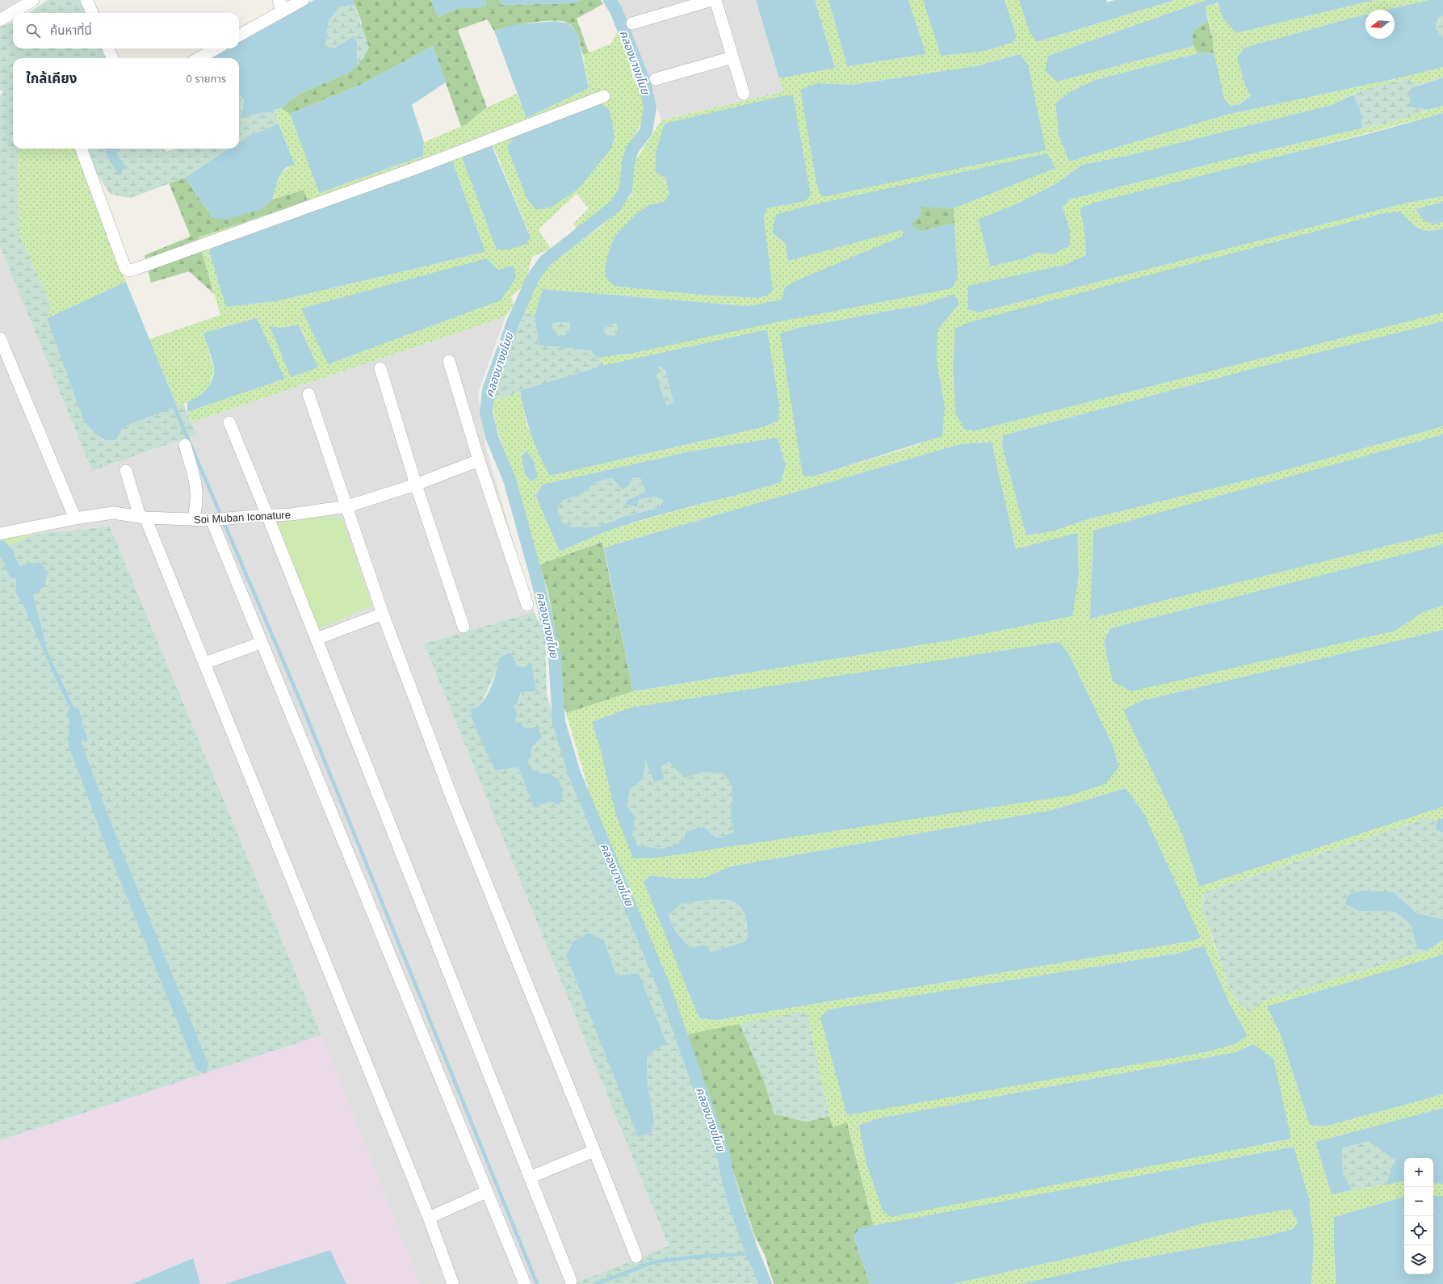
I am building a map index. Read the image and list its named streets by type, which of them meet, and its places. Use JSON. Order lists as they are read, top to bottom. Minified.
{"streets":{"street":["Soi Muban Iconature"]},"water":["คลองบางขโมย"],"north":"left","page":{"search":"ค้นหาที่นี่","heading":["ใกล้เคียง","0 รายการ"],"map_buttons":["+","−"]}}
